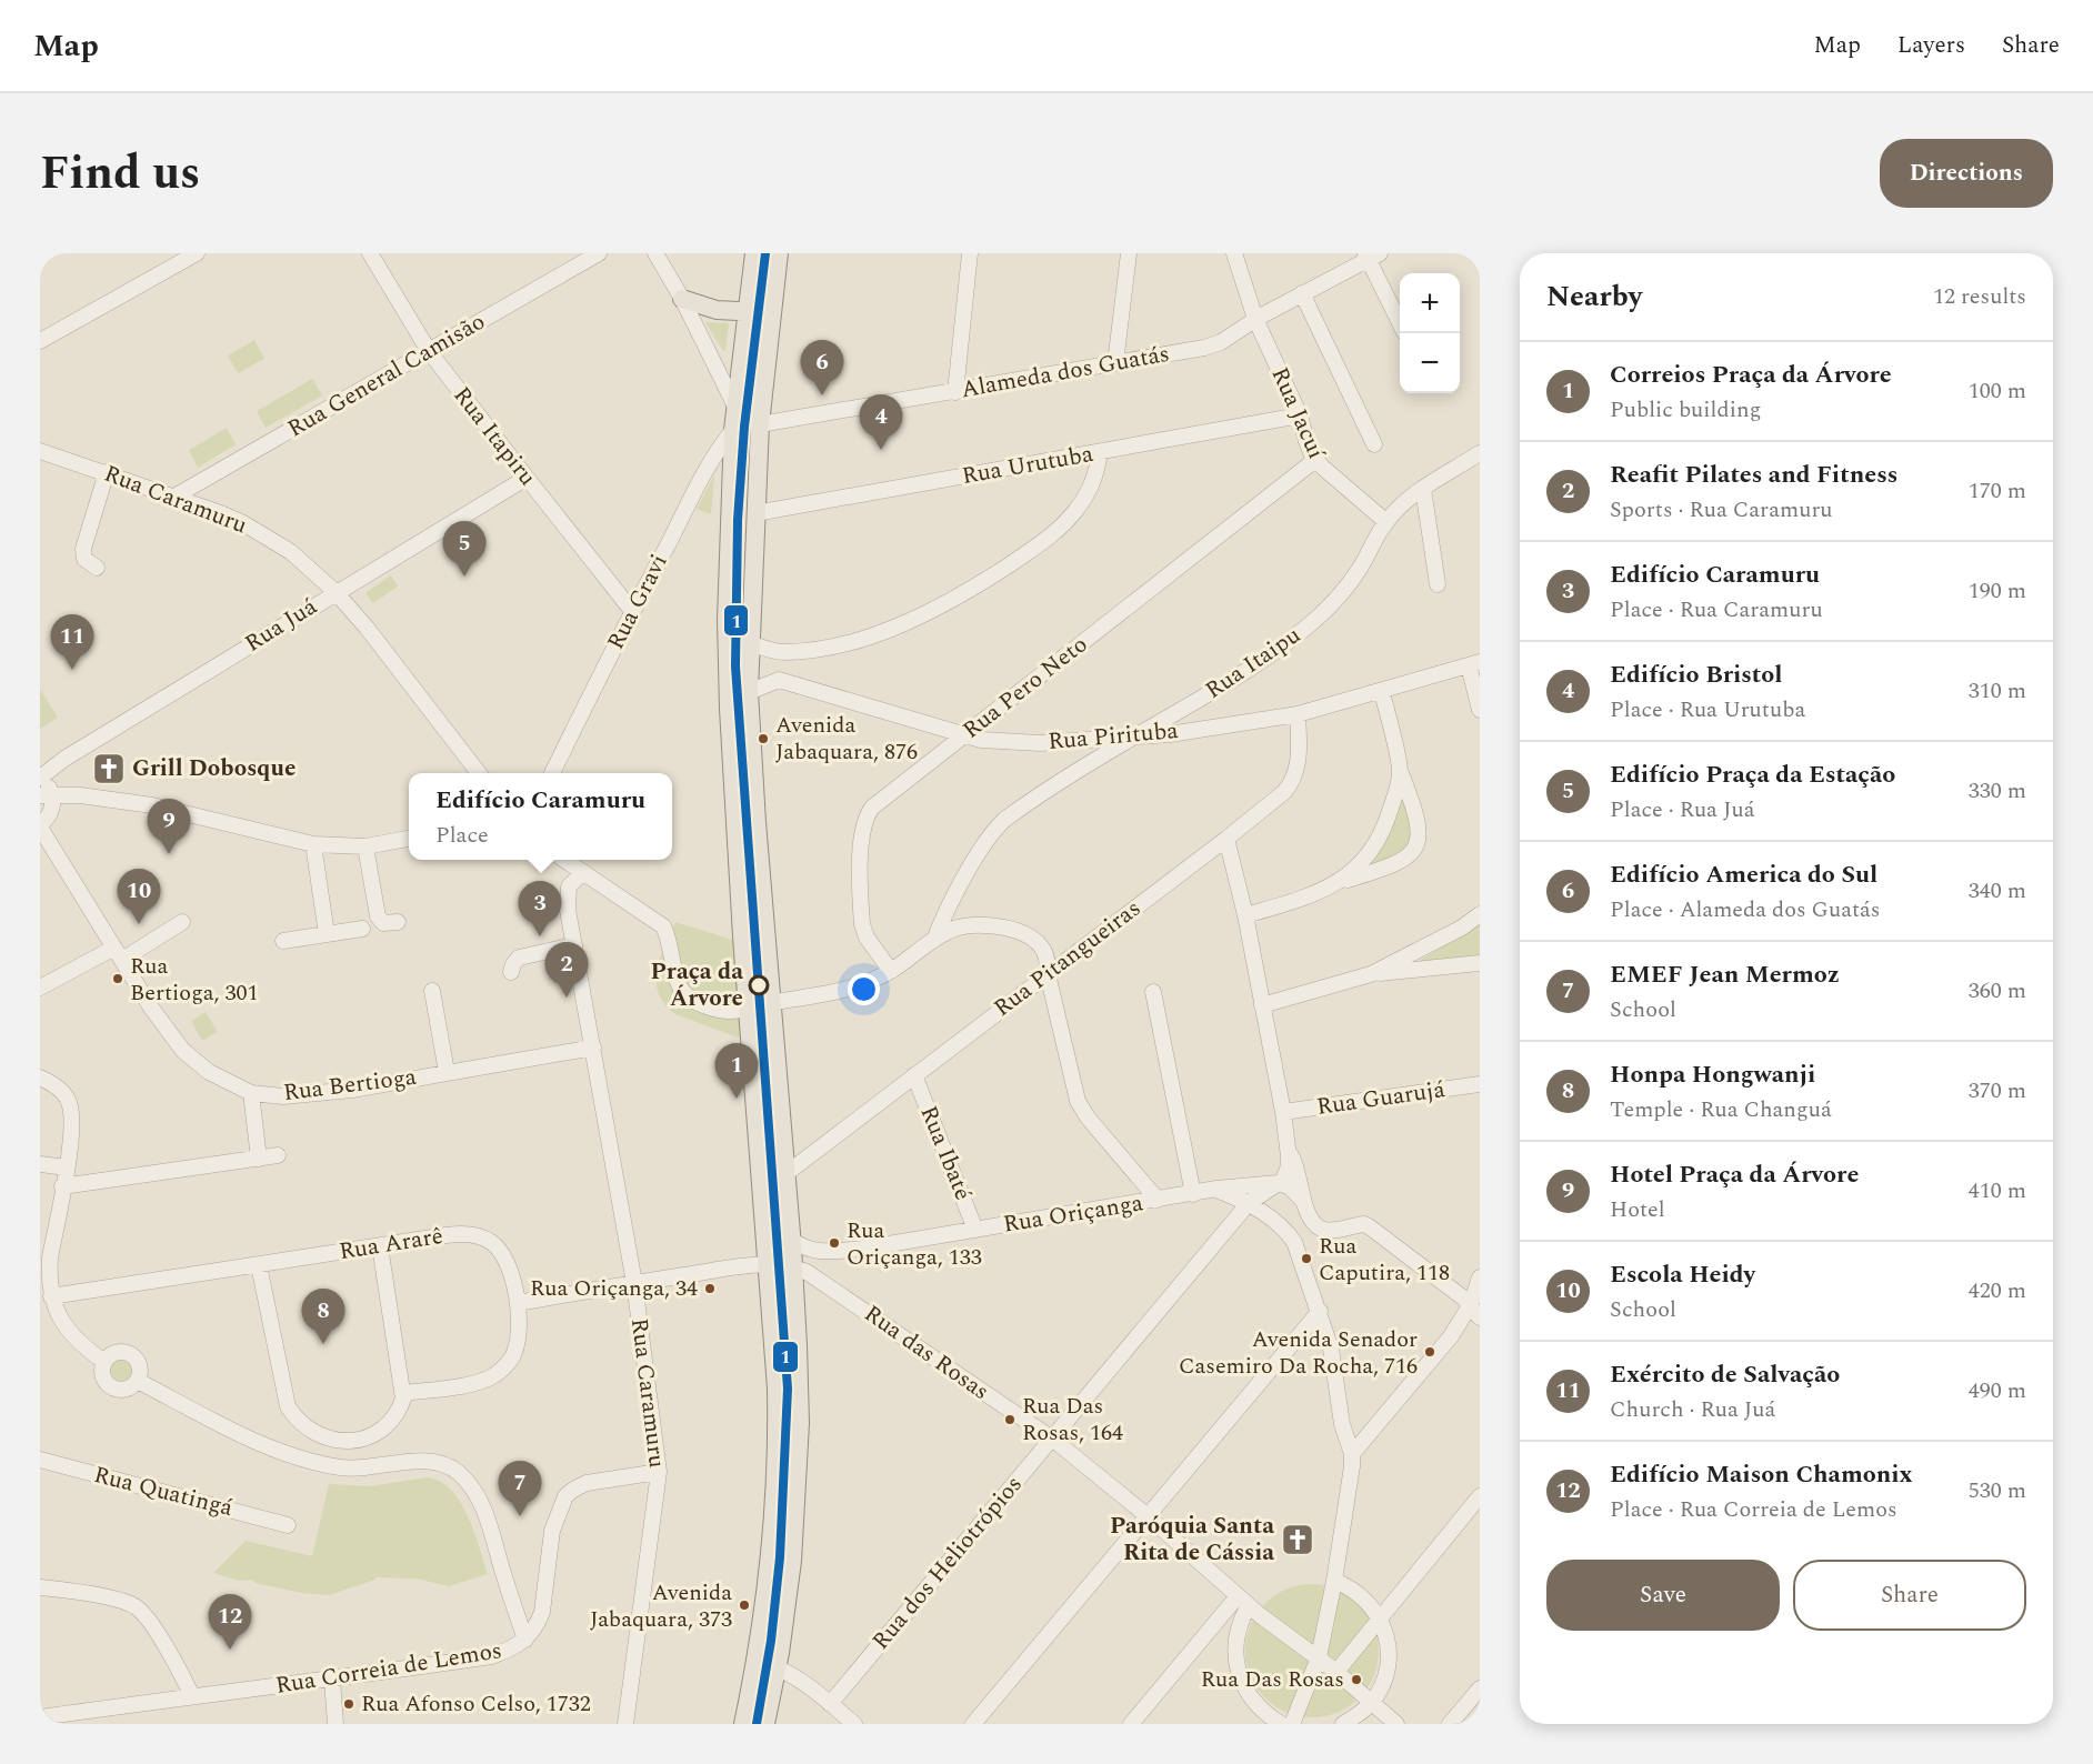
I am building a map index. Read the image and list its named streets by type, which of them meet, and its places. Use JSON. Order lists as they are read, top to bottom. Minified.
{"streets":{"street":["Alameda dos Guatás","Rua General Camisão","Rua Jacuí","Rua Itapiru","Rua Urutuba","Rua Caramuru","Rua Gravi","Rua Juá","Rua Itaipu","Rua Pero Neto","Rua Pirituba","Rua Pitangueiras","Rua Bertioga","Rua Guarujá","Rua Ibaté","Rua Oriçanga","Rua Ararê","Rua das Rosas","Rua Quatingá","Rua dos Heliotrópios","Rua Correia de Lemos"]},"crossings":[["Alameda dos Guatás","Rua Jacuí"],["Rua General Camisão","Rua Itapiru"],["Rua General Camisão","Rua Caramuru"],["Rua Jacuí","Rua Urutuba"],["Rua Jacuí","Rua Itaipu"],["Rua Jacuí","Rua Pero Neto"],["Rua Itapiru","Rua Gravi"],["Rua Itapiru","Rua Juá"],["Rua Caramuru","Rua Juá"],["Rua Caramuru","Rua Bertioga"],["Rua Caramuru","Rua Correia de Lemos"],["Rua Itaipu","Rua Pirituba"],["Rua Pero Neto","Rua Pirituba"],["Rua Pirituba","Rua Pitangueiras"],["Rua Pitangueiras","Rua Ibaté"],["Rua Ibaté","Rua Oriçanga"],["Rua Oriçanga","Rua dos Heliotrópios"],["Rua das Rosas","Rua dos Heliotrópios"]],"places":{"other":["Avenida Jabaquara, 876","Rua Bertioga, 301","Praça da Árvore","Rua Oriçanga, 133","Rua Caputira, 118","Rua Oriçanga, 34","Avenida Senador Casemiro Da Rocha, 716","Rua Das Rosas, 164","Avenida Jabaquara, 373","Rua Das Rosas","Rua Afonso Celso, 1732"],"church":["Grill Dobosque","Paróquia Santa Rita de Cássia"]},"lines":["transit line 1"],"page":{"header":"Map","nav":["Map","Layers","Share"],"title":"Find us","buttons":["Directions",["Save","Share"]],"heading":["Nearby","12 results"],"map_buttons":["+","−"],"pins":["6","4","5","11","9","10","3","2","1","8","7","12"],"list":[{"mark":"1","name":"Correios Praça da Árvore","note":"Public building","value":"100 m"},{"mark":"2","name":"Reafit Pilates and Fitness","note":"Sports · Rua Caramuru","value":"170 m"},{"mark":"3","name":"Edifício Caramuru","note":"Place · Rua Caramuru","value":"190 m"},{"mark":"4","name":"Edifício Bristol","note":"Place · Rua Urutuba","value":"310 m"},{"mark":"5","name":"Edifício Praça da Estação","note":"Place · Rua Juá","value":"330 m"},{"mark":"6","name":"Edifício America do Sul","note":"Place · Alameda dos Guatás","value":"340 m"},{"mark":"7","name":"EMEF Jean Mermoz","note":"School","value":"360 m"},{"mark":"8","name":"Honpa Hongwanji","note":"Temple · Rua Changuá","value":"370 m"},{"mark":"9","name":"Hotel Praça da Árvore","note":"Hotel","value":"410 m"},{"mark":"10","name":"Escola Heidy","note":"School","value":"420 m"},{"mark":"11","name":"Exército de Salvação","note":"Church · Rua Juá","value":"490 m"},{"mark":"12","name":"Edifício Maison Chamonix","note":"Place · Rua Correia de Lemos","value":"530 m"}],"popup":["Edifício Caramuru","Place"]}}
